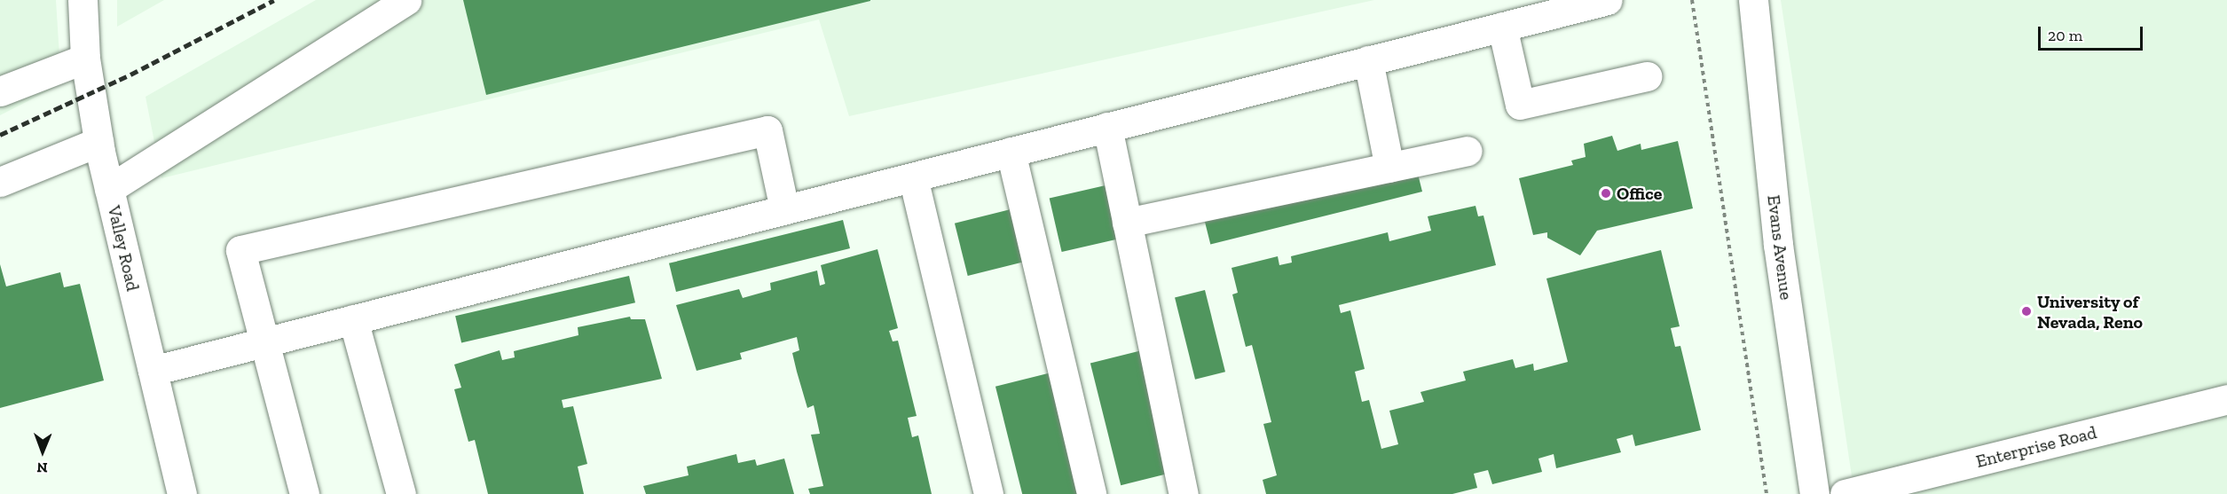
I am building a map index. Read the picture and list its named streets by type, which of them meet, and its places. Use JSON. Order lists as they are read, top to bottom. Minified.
{"streets":{"street":["Evans Avenue","Valley Road","Enterprise Road"]},"places":["Office","University of Nevada, Reno"],"scale_bar":"20 m","north":"bottom"}
